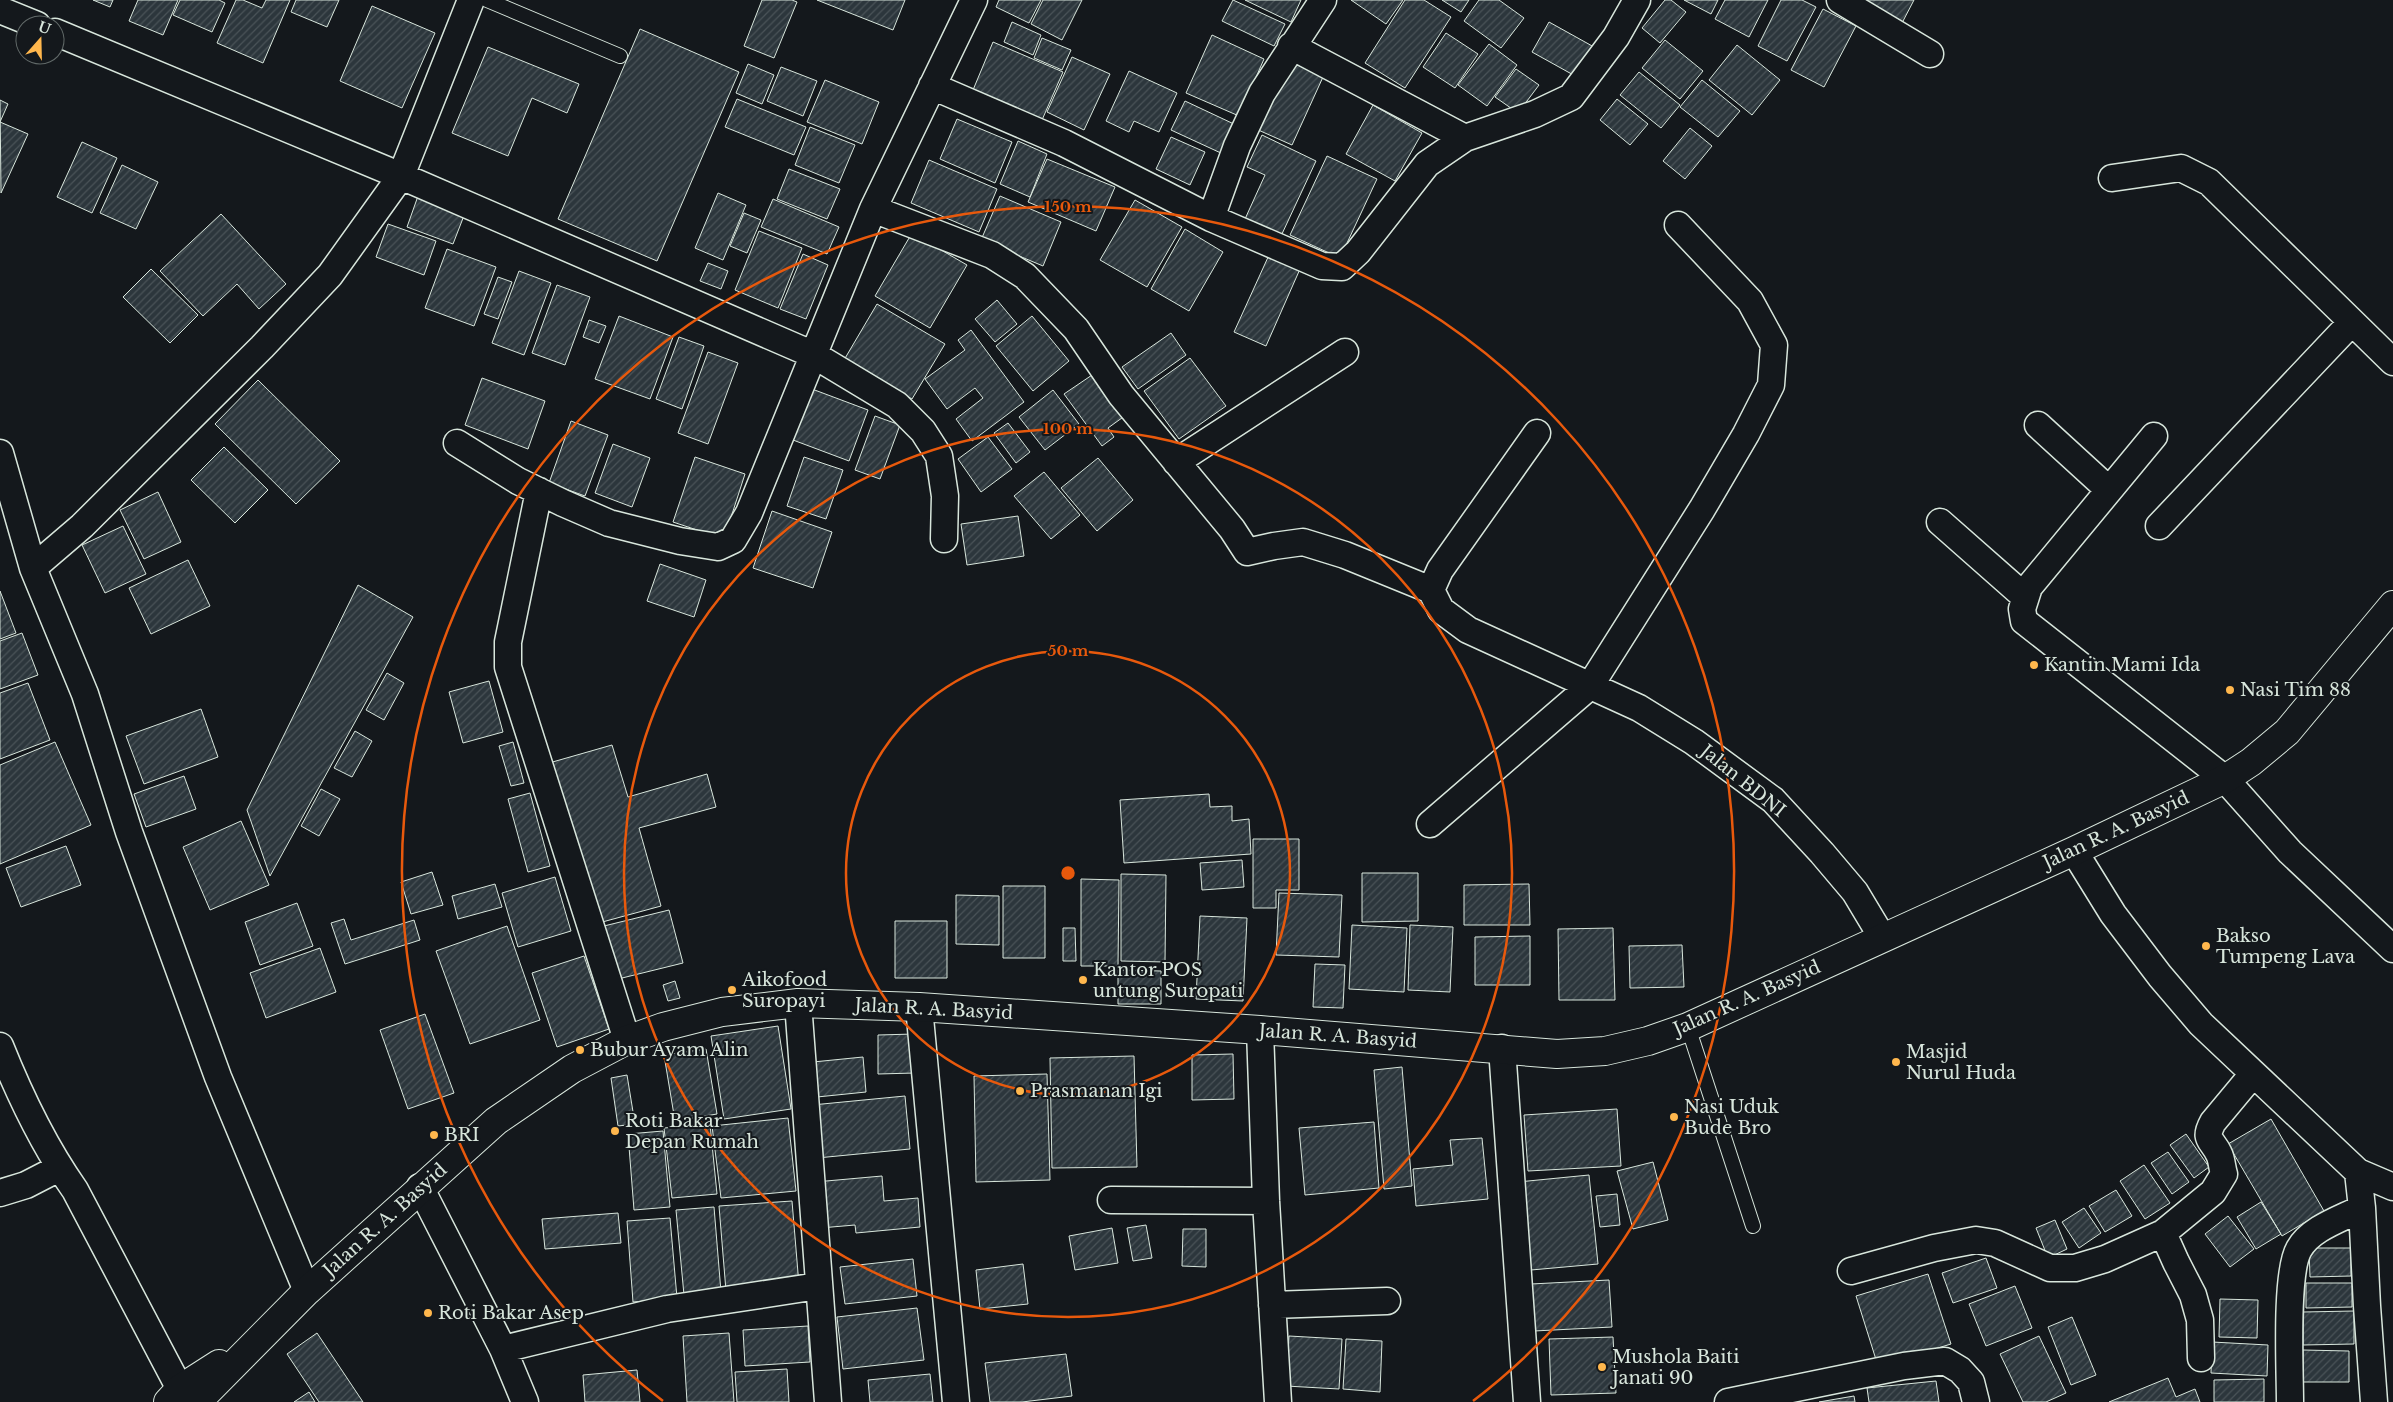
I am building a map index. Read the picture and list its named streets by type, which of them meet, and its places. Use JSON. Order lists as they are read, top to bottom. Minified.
{"streets":{"main road":["Jalan R. A. Basyid"],"street":["Jalan BDNI"]},"crossings":[["Jalan BDNI","Jalan R. A. Basyid"]],"places":["Kantin Mami Ida","Nasi Tim 88","Bakso Tumpeng Lava","Kantor POS untung Suropati","Aikofood Suropayi","Bubur Ayam Alin","Masjid Nurul Huda","Prasmanan Igi","Nasi Uduk Bude Bro","Roti Bakar Depan Rumah","BRI","Roti Bakar Asep","Mushola Baiti Janati 90"],"north":"top","rings":["150 m","100 m","50 m"]}
